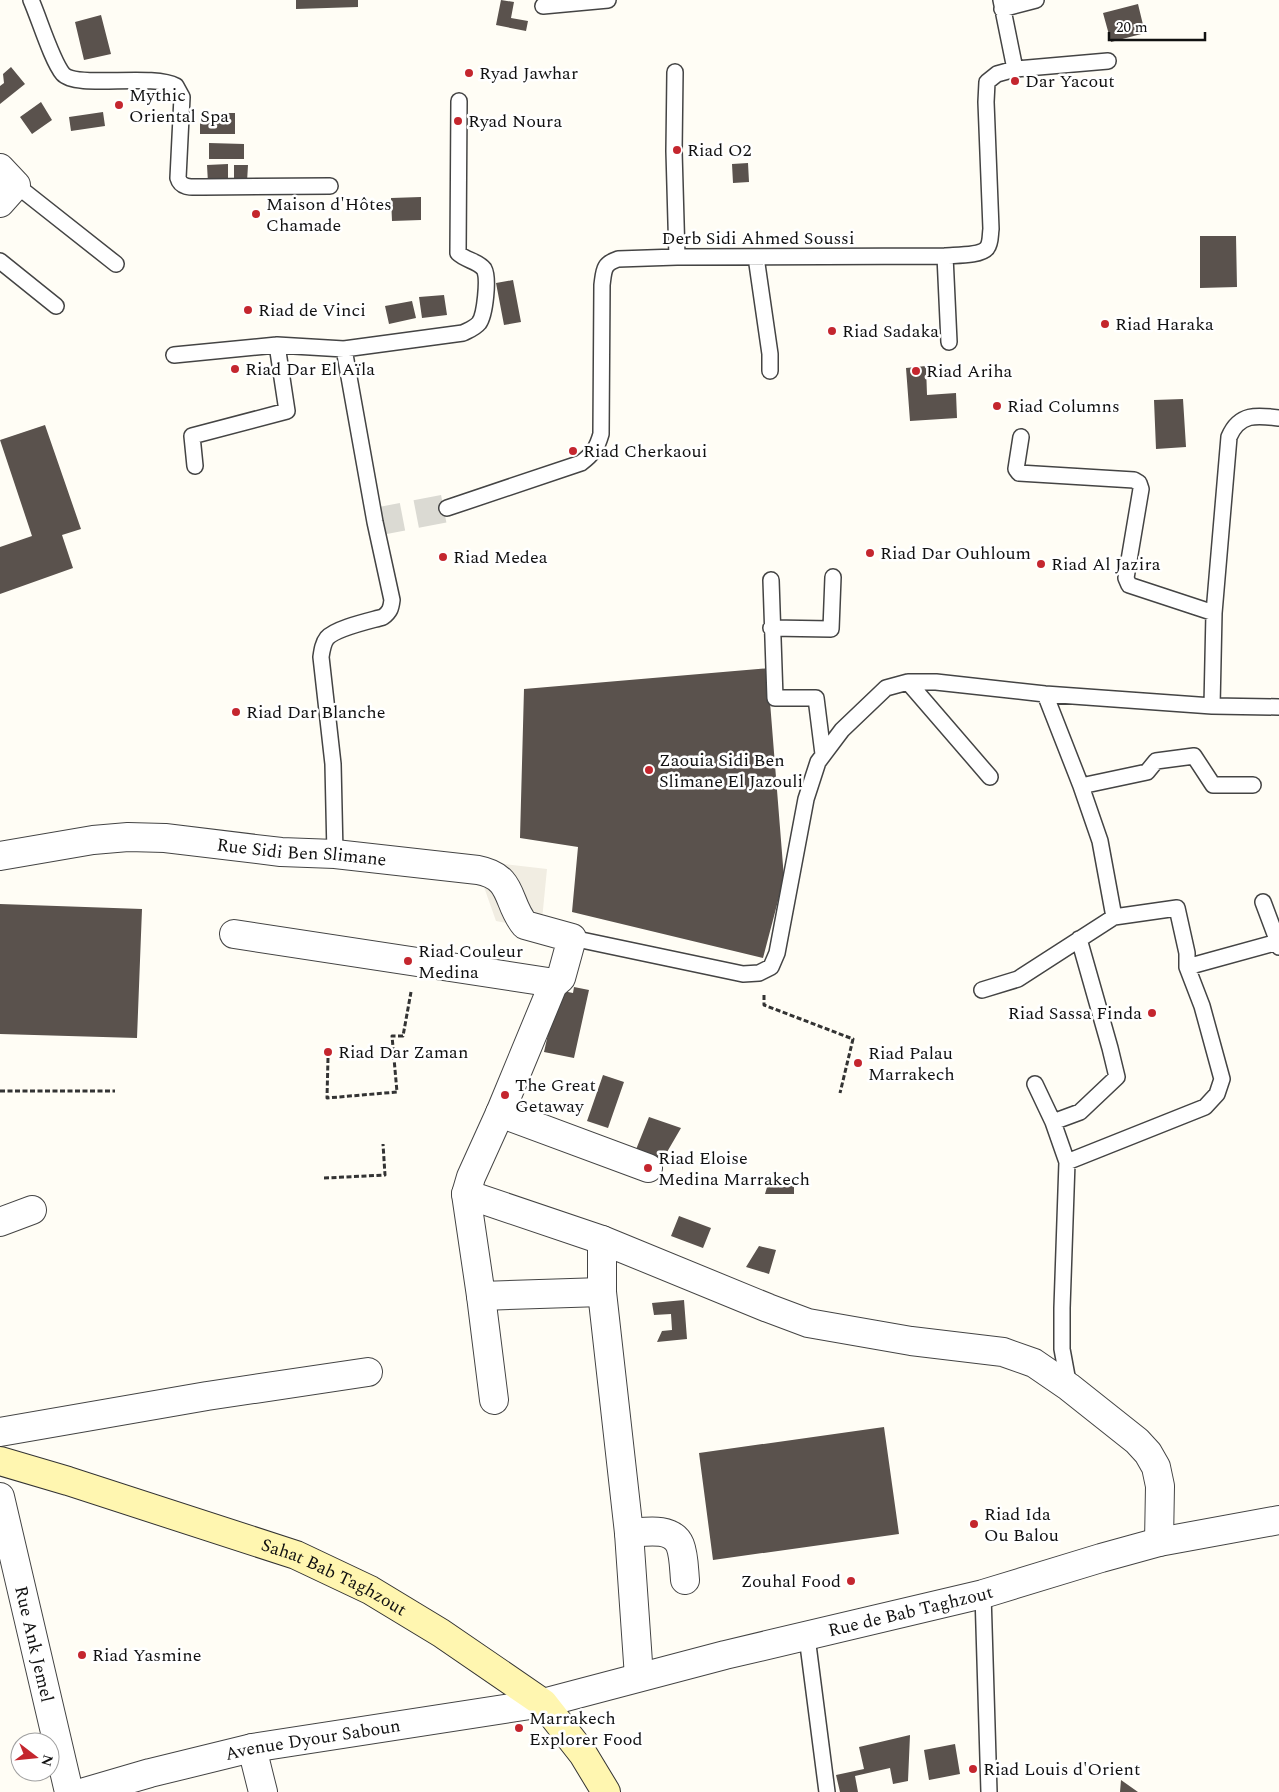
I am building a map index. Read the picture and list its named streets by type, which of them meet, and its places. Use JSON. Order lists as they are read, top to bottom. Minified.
{"streets":{"street":["Rue Sidi Ben Slimane","Sahat Bab Taghzout","Rue de Bab Taghzout","Rue Ank Jemel","Avenue Dyour Saboun"],"lane":["Derb Sidi Ahmed Soussi"]},"crossings":[["Sahat Bab Taghzout","Rue de Bab Taghzout"],["Sahat Bab Taghzout","Avenue Dyour Saboun"],["Rue de Bab Taghzout","Avenue Dyour Saboun"]],"places":["Ryad Jawhar","Dar Yacout","Mythic Oriental Spa","Ryad Noura","Riad O2","Maison d'Hôtes Chamade","Riad de Vinci","Riad Haraka","Riad Sadaka","Riad Dar El Aïla","Riad Ariha","Riad Columns","Riad Cherkaoui","Riad Dar Ouhloum","Riad Medea","Riad Al Jazira","Riad Dar Blanche","Zaouia Sidi Ben Slimane El Jazouli","Riad Couleur Medina","Riad Sassa Finda","Riad Dar Zaman","Riad Palau Marrakech","The Great Getaway","Riad Eloise Medina Marrakech","Riad Ida Ou Balou","Zouhal Food","Riad Yasmine","Marrakech Explorer Food","Riad Louis d'Orient"],"scale_bar":"20 m","north":"right"}
